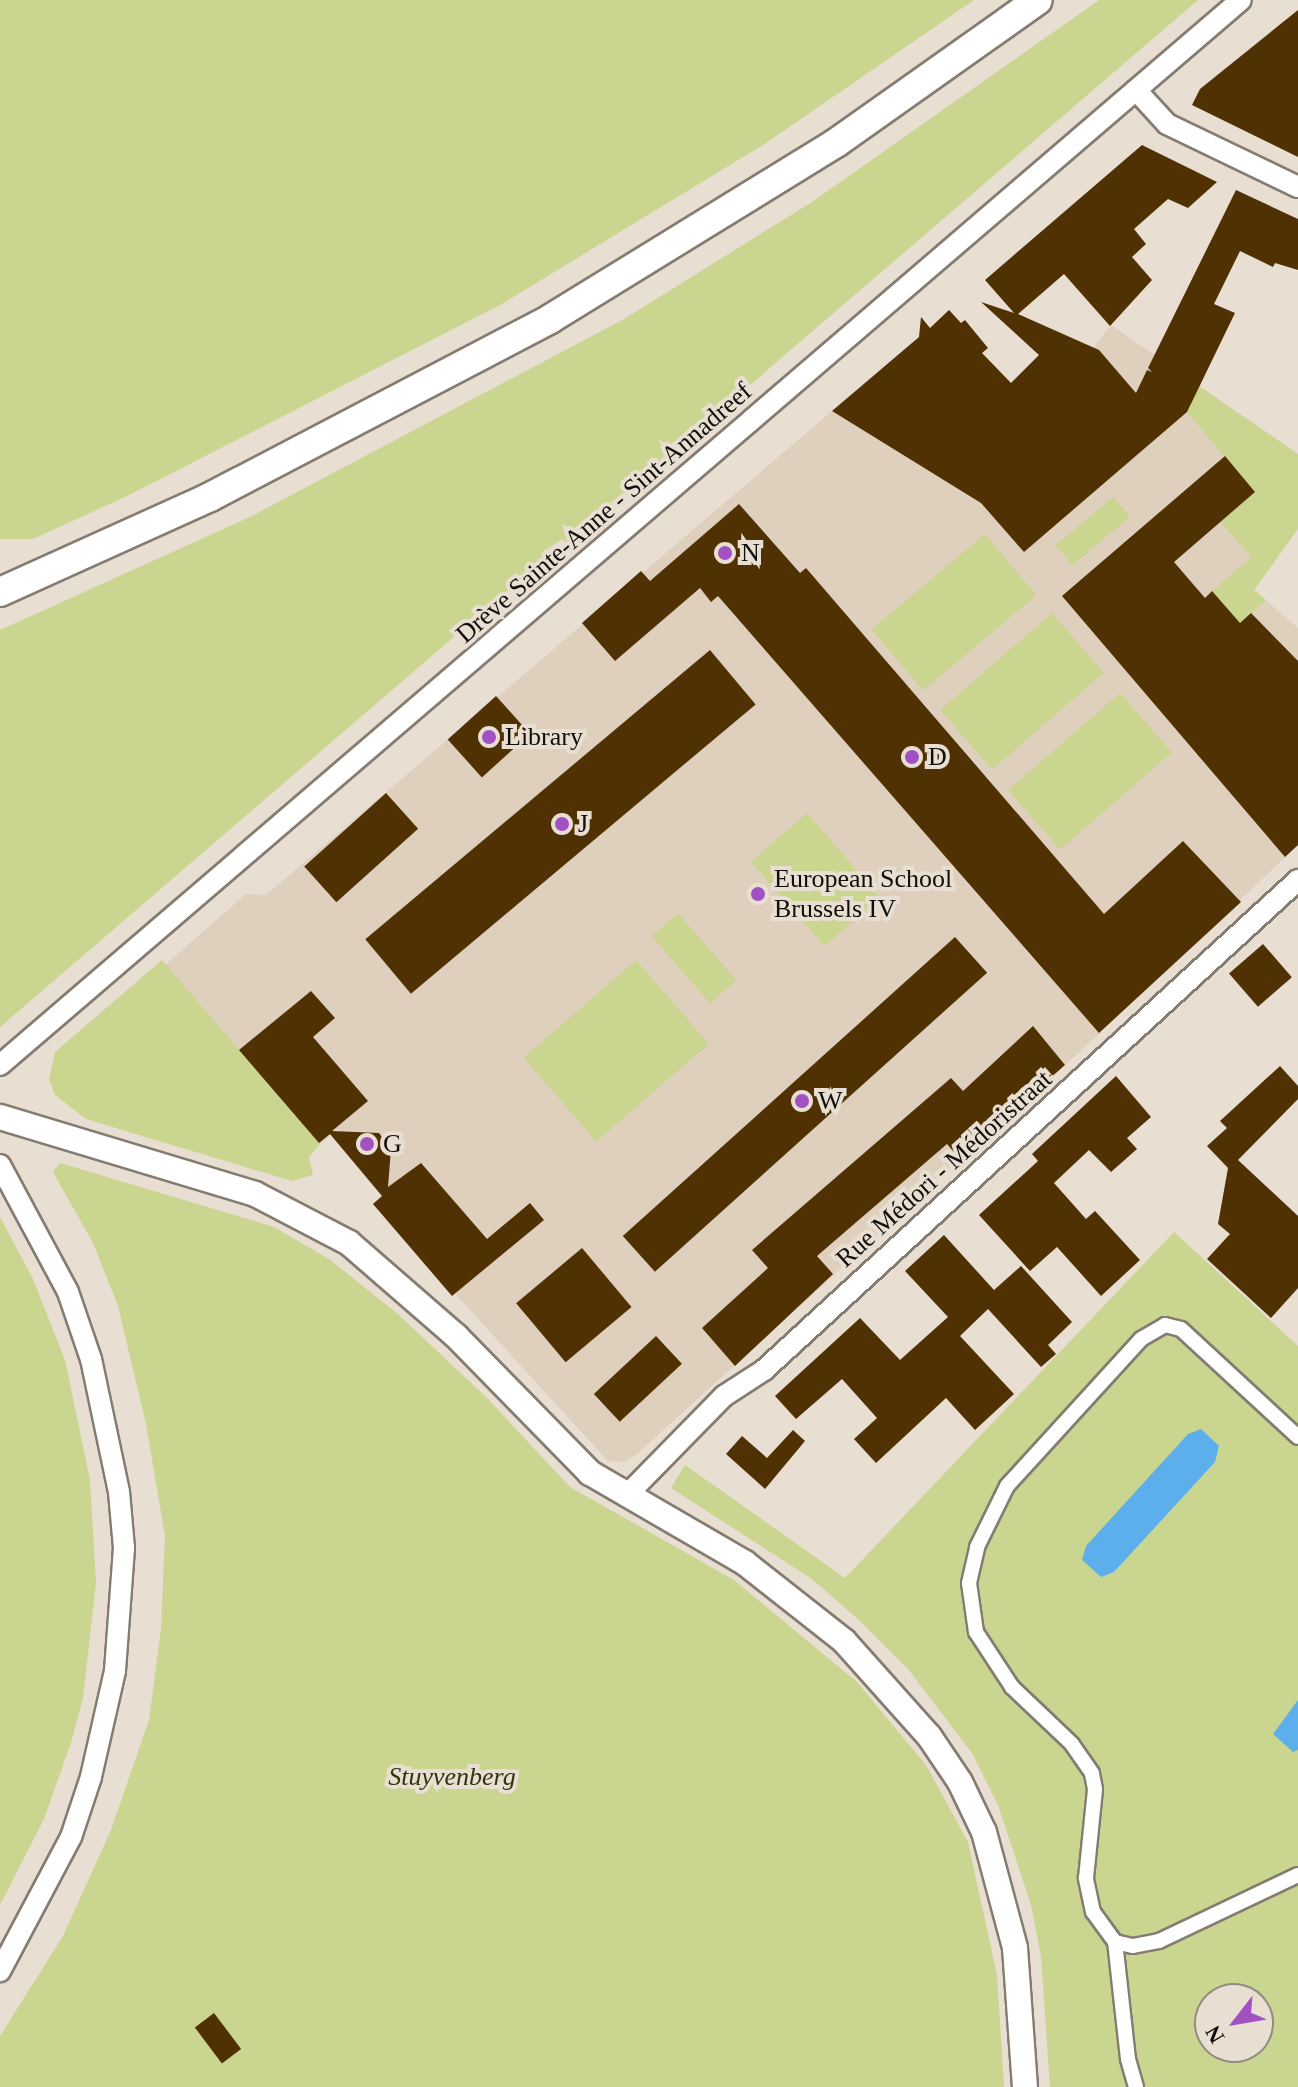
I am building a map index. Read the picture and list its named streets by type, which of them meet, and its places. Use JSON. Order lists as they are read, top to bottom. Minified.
{"streets":{"street":["Drève Sainte-Anne - Sint-Annadreef","Rue Médori - Médoristraat"]},"parks":["Stuyvenberg"],"places":["N","Library","D","J","European School Brussels IV","W","G"],"north":"bottom left"}
